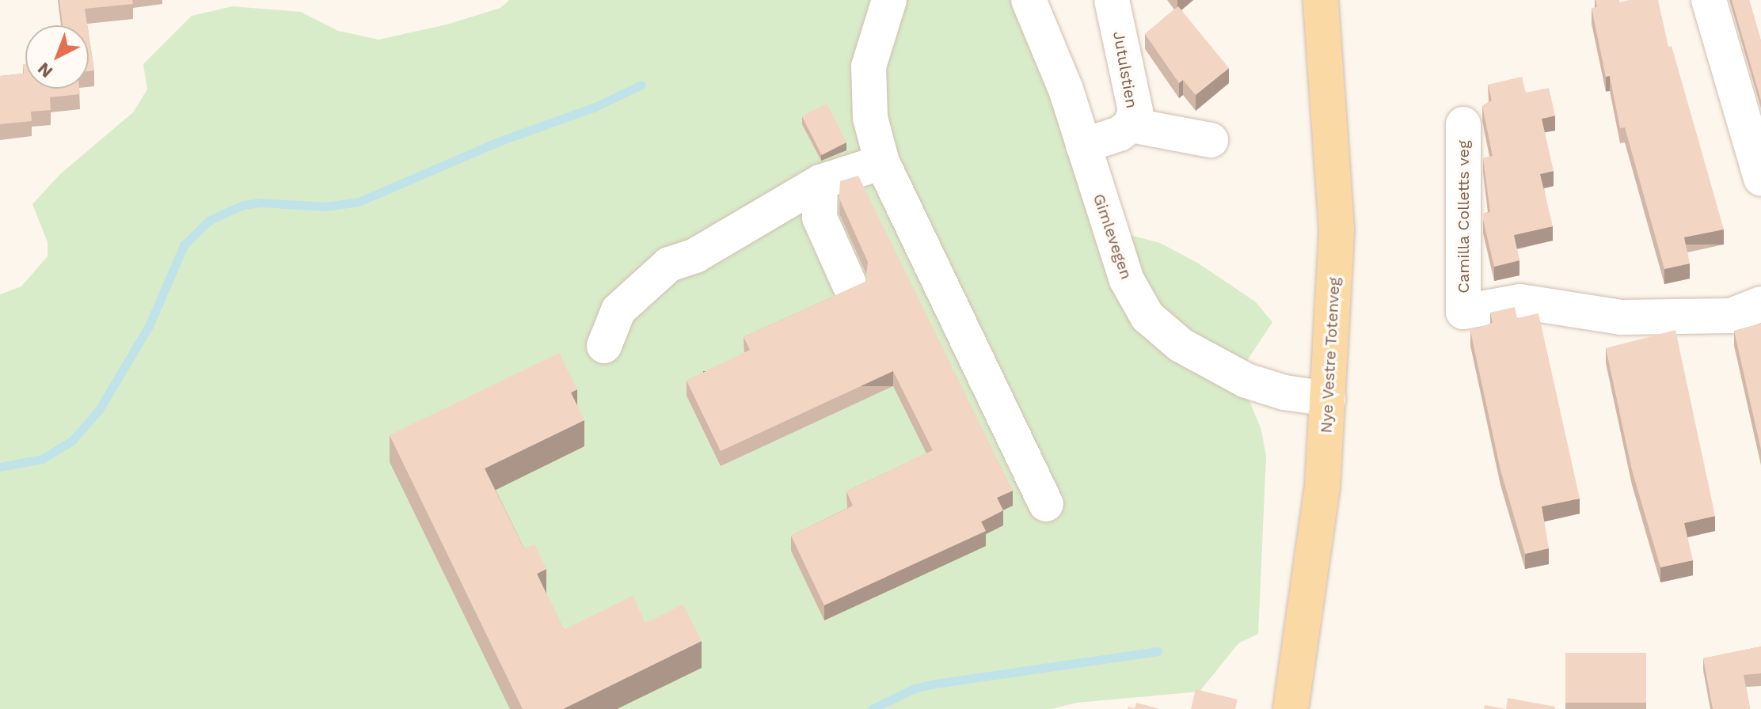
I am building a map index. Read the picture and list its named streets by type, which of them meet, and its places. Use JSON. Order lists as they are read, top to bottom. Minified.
{"streets":{"main road":["Nye Vestre Totenveg"],"street":["Jutulstien","Camilla Colletts veg","Gimlevegen"]},"crossings":[["Jutulstien","Gimlevegen"],["Gimlevegen","Nye Vestre Totenveg"]],"north":"bottom left"}
